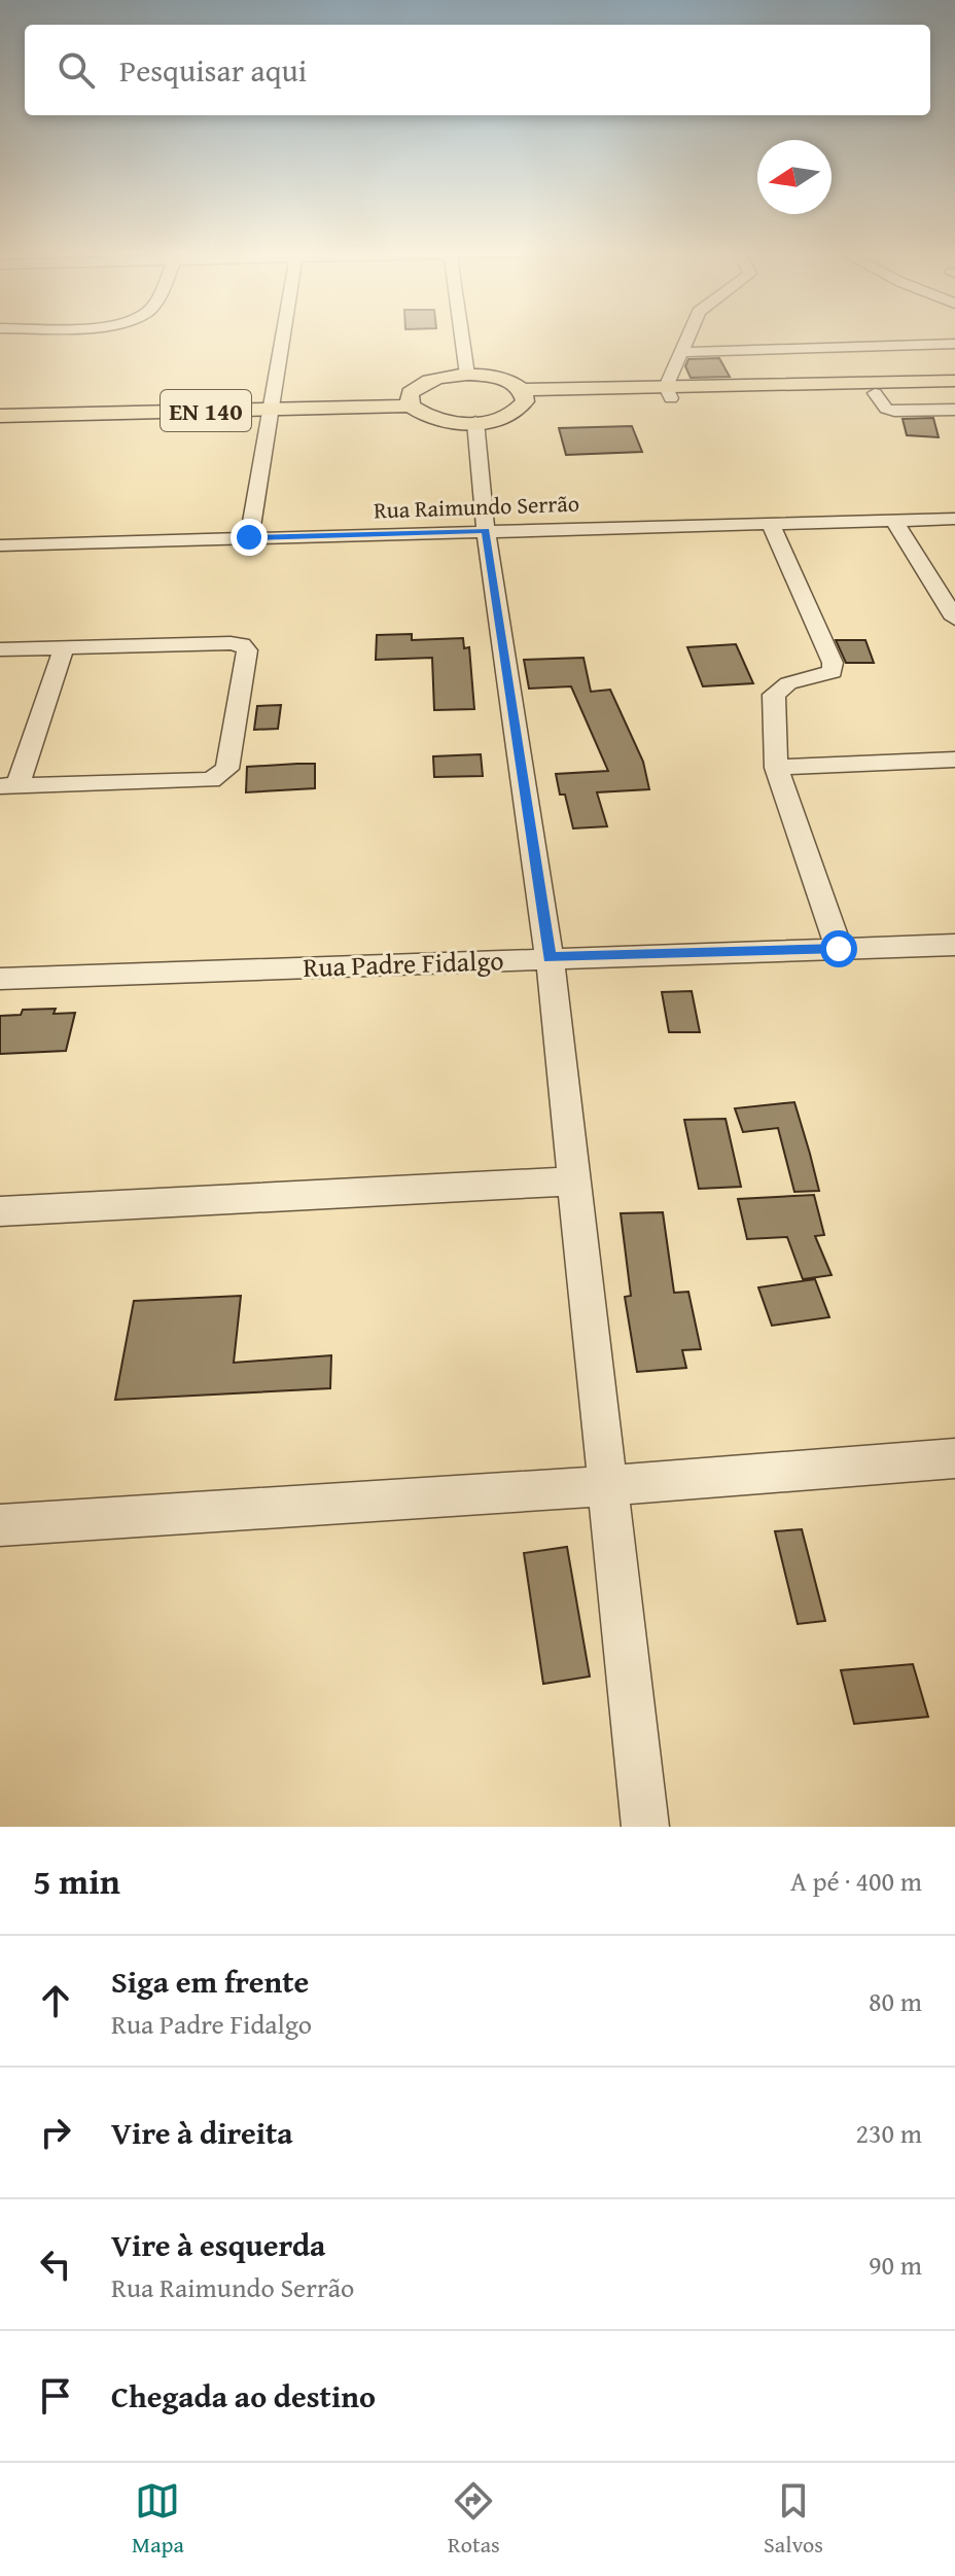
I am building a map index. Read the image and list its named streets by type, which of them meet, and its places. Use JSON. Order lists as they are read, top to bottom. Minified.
{"streets":{"main road":["EN 140"],"street":["Rua Raimundo Serrão","Rua Padre Fidalgo"]},"north":"left","page":{"search":"Pesquisar aqui","heading":["5 min","A pé · 400 m"],"list":[["Siga em frente","Rua Padre Fidalgo","80 m"],["Vire à direita","230 m"],["Vire à esquerda","Rua Raimundo Serrão","90 m"],"Chegada ao destino"],"nav":["Mapa","Rotas","Salvos"]}}
